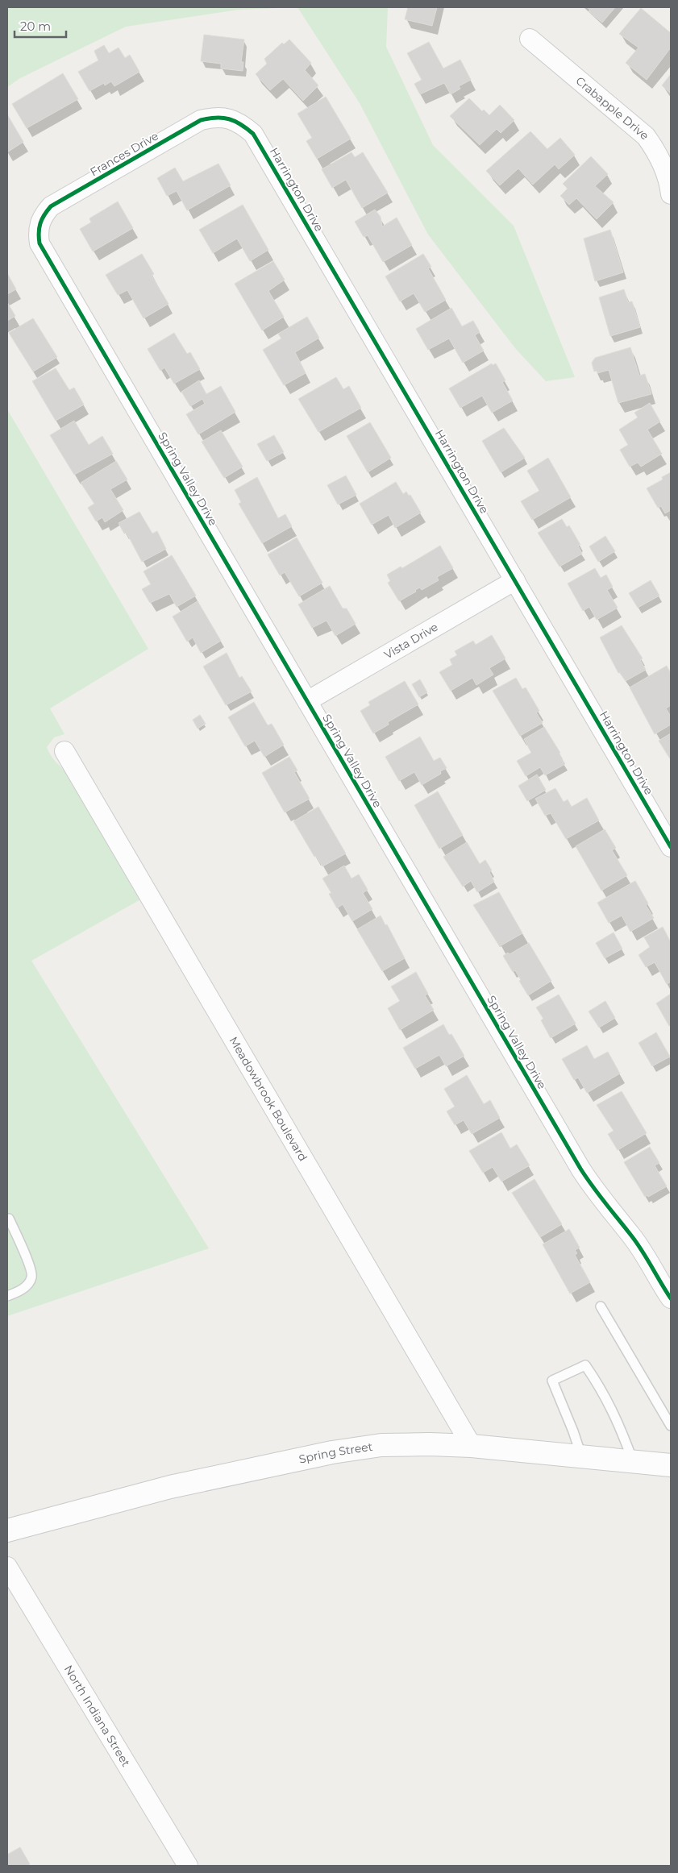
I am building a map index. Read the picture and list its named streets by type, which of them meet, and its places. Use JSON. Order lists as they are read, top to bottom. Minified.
{"streets":{"main road":["Spring Street"],"street":["Crabapple Drive","Frances Drive","Harrington Drive","Spring Valley Drive","Vista Drive","Meadowbrook Boulevard","North Indiana Street"]},"crossings":[["Frances Drive","Harrington Drive"],["Frances Drive","Spring Valley Drive"],["Harrington Drive","Vista Drive"],["Spring Valley Drive","Vista Drive"],["Meadowbrook Boulevard","Spring Street"]],"scale_bar":"20 m"}
